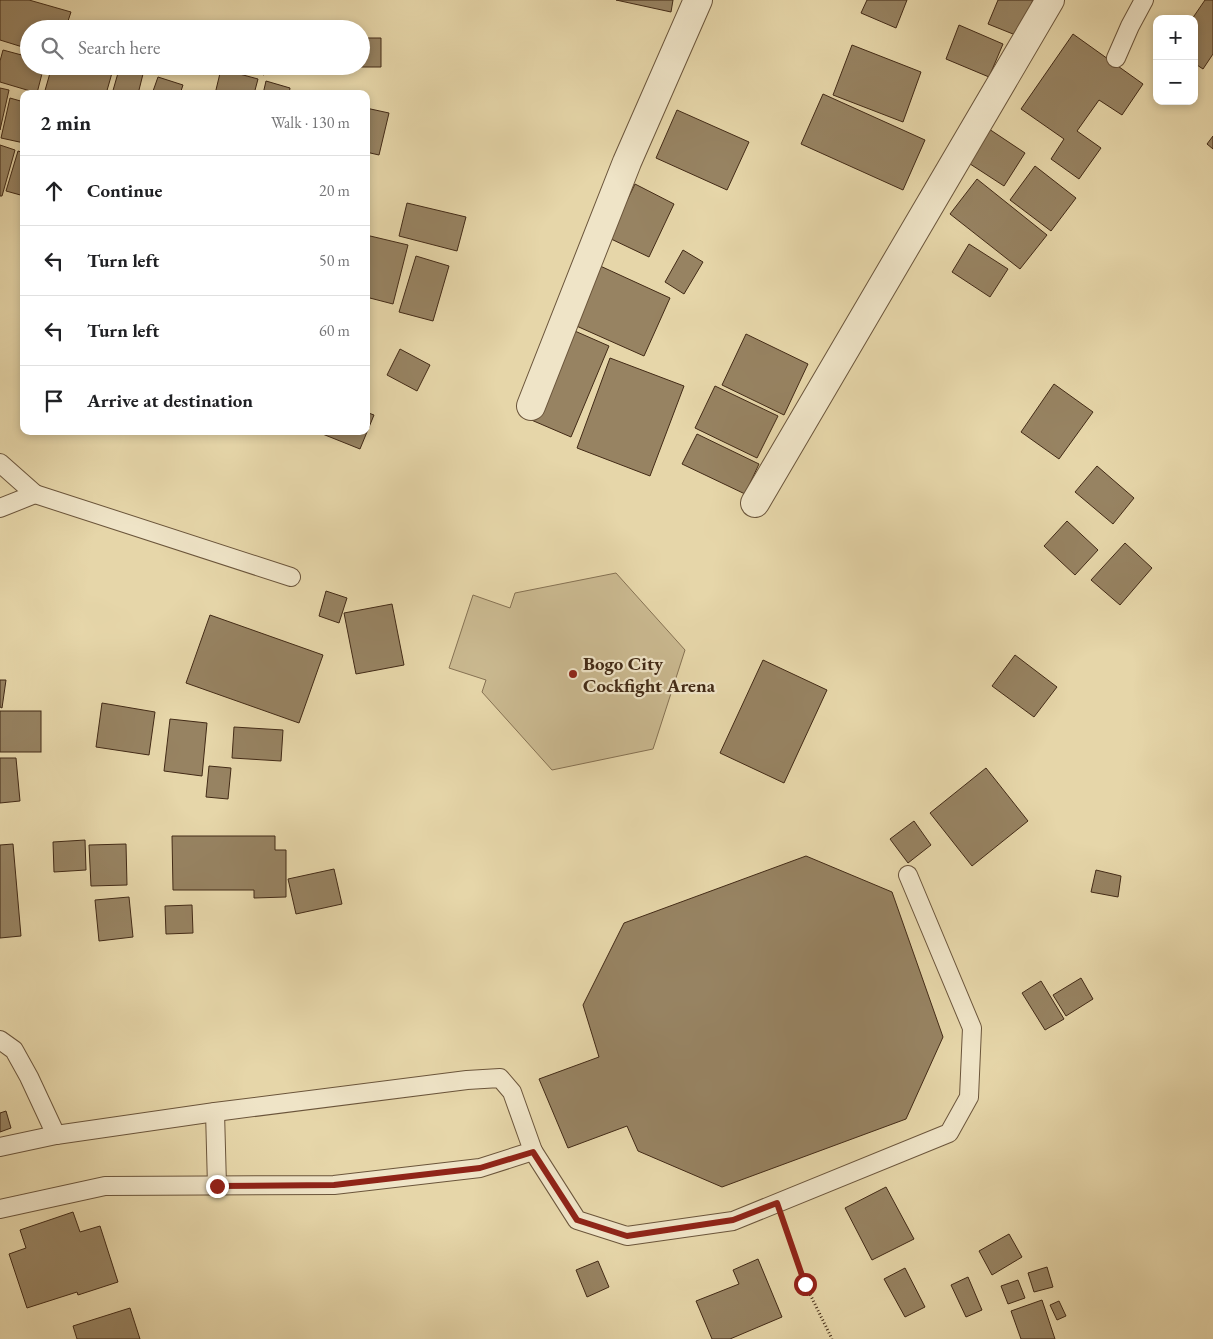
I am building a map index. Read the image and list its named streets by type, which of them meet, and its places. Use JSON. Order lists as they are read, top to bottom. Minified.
{"places":["Bogo City Cockfight Arena"],"page":{"map_buttons":["+","−"],"search":"Search here","heading":["2 min","Walk · 130 m"],"list":[["Continue","20 m"],["Turn left","50 m"],["Turn left","60 m"],"Arrive at destination"]}}
